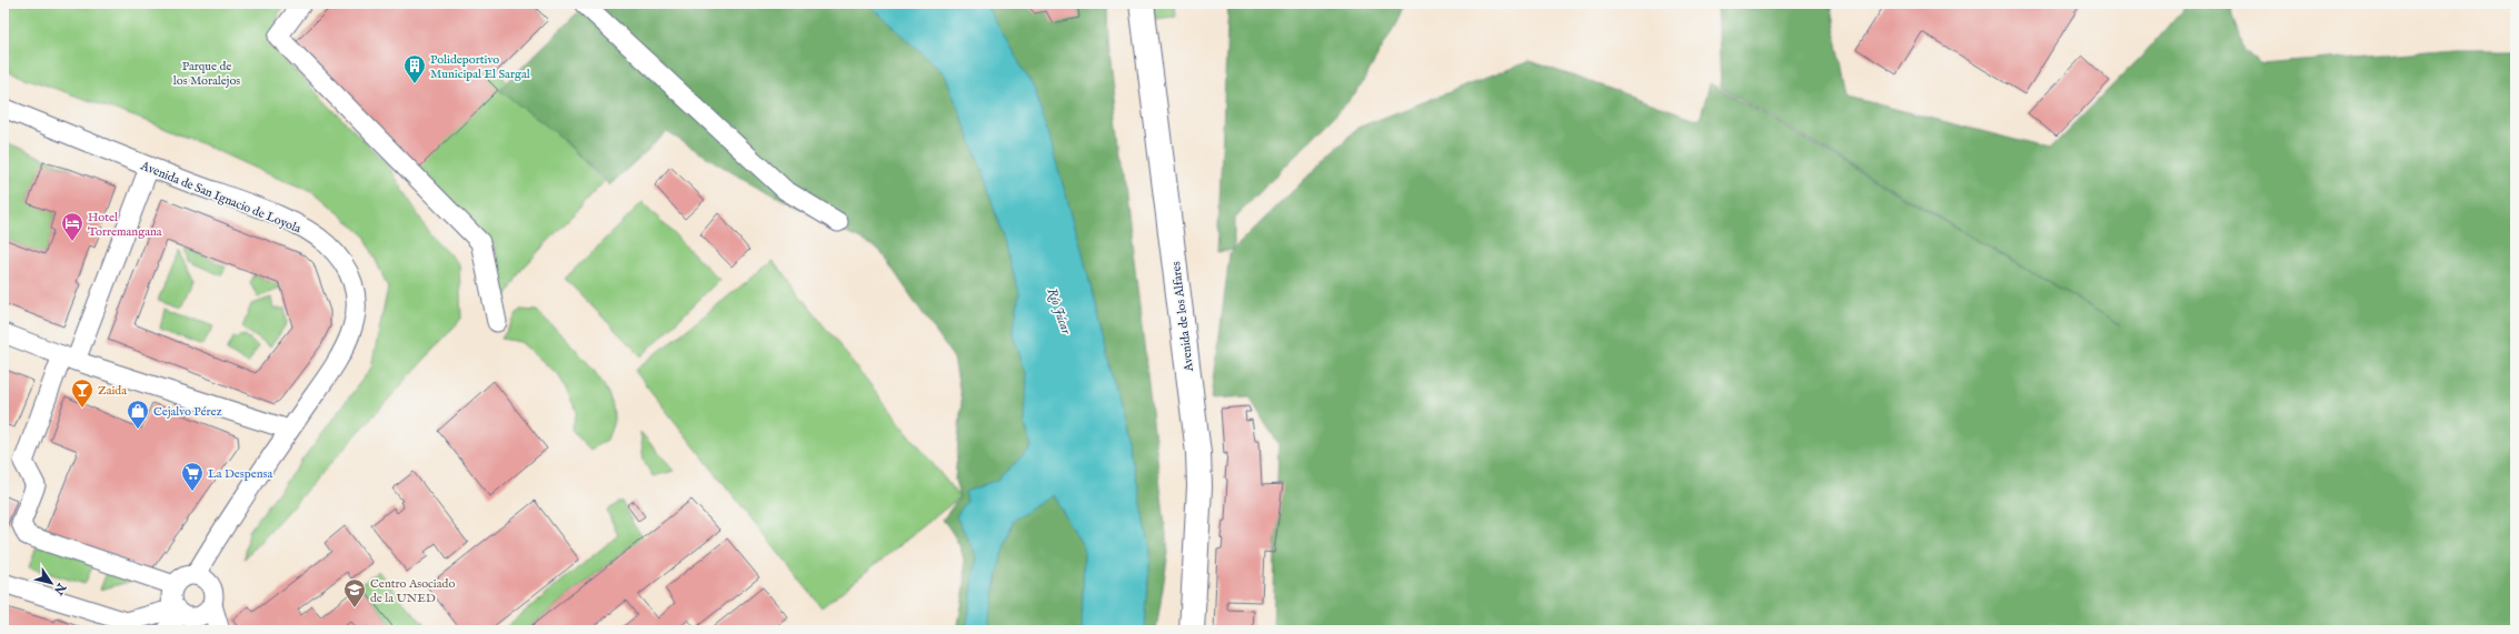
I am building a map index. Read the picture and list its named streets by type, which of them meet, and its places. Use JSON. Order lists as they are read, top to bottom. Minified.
{"streets":{"street":["Avenida de San Ignacio de Loyola","Avenida de los Alfares"]},"water":["Río Júcar"],"parks":["Parque de los Moralejos"],"places":{"building":["Polideportivo Municipal El Sargal"],"hotel":["Hotel Torremangana"],"bar":["Zaida"],"shop":["Cejalvo Pérez"],"supermarket":["La Despensa"],"school or university":["Centro Asociado de la UNED"]},"north":"bottom right"}
